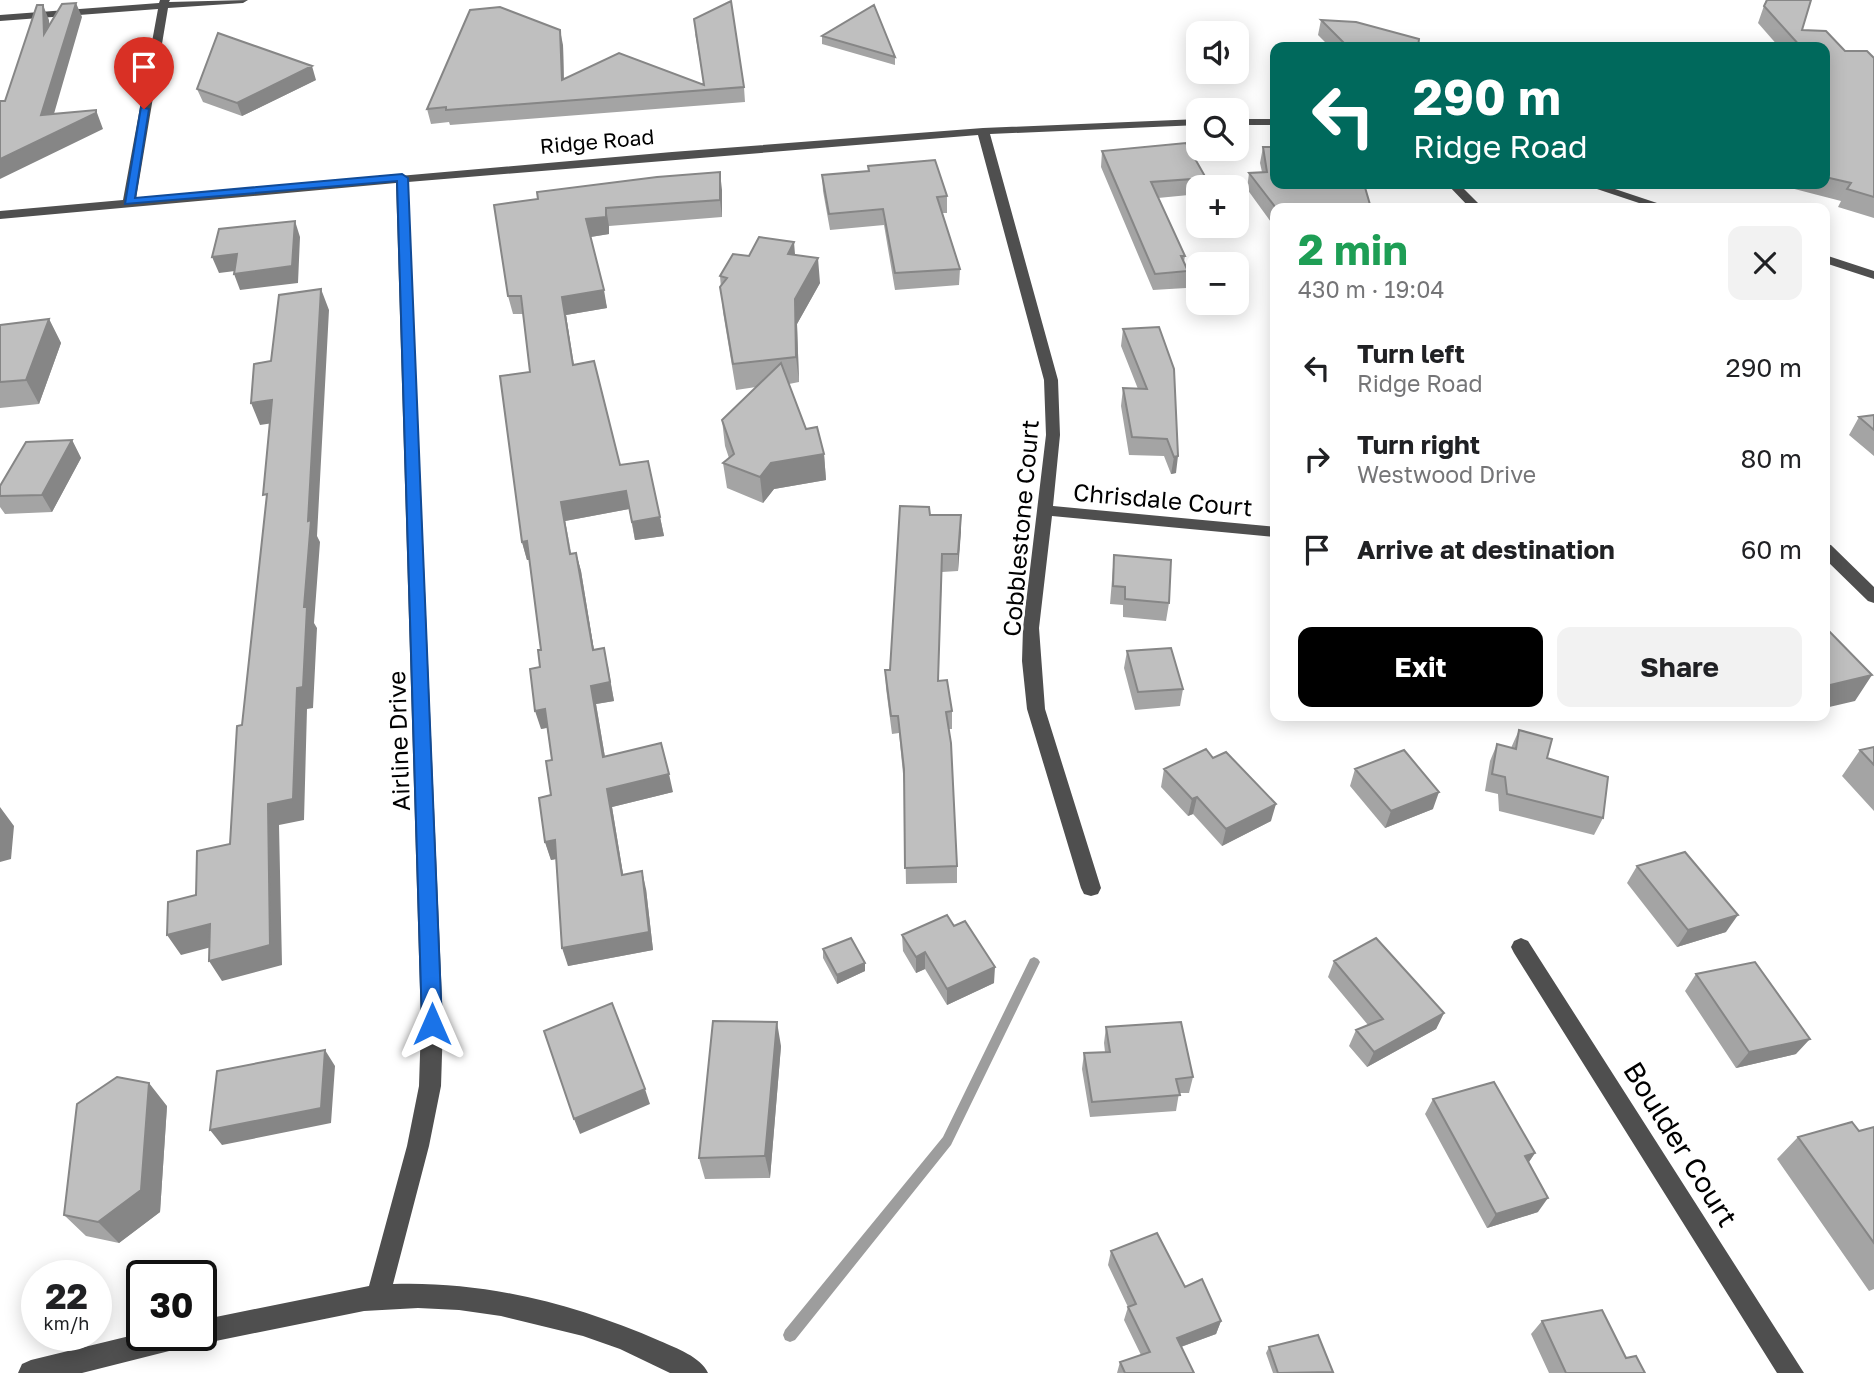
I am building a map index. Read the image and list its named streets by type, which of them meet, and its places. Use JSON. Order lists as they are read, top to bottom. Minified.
{"streets":{"street":["Ridge Road","Chrisdale Court","Cobblestone Court","Airline Drive","Boulder Court"]},"crossings":[["Ridge Road","Cobblestone Court"],["Ridge Road","Airline Drive"],["Chrisdale Court","Cobblestone Court"]],"page":{"map_buttons":["+","−"],"turn":["290 m","Ridge Road"],"heading":["2 min","430 m · 19:04"],"list":[{"name":"Turn left","note":"Ridge Road","value":"290 m"},{"name":"Turn right","note":"Westwood Drive","value":"80 m"},{"name":"Arrive at destination","value":"60 m"}],"buttons":["Exit","Share"],"speed":"22 km/h","limit":"30"}}
